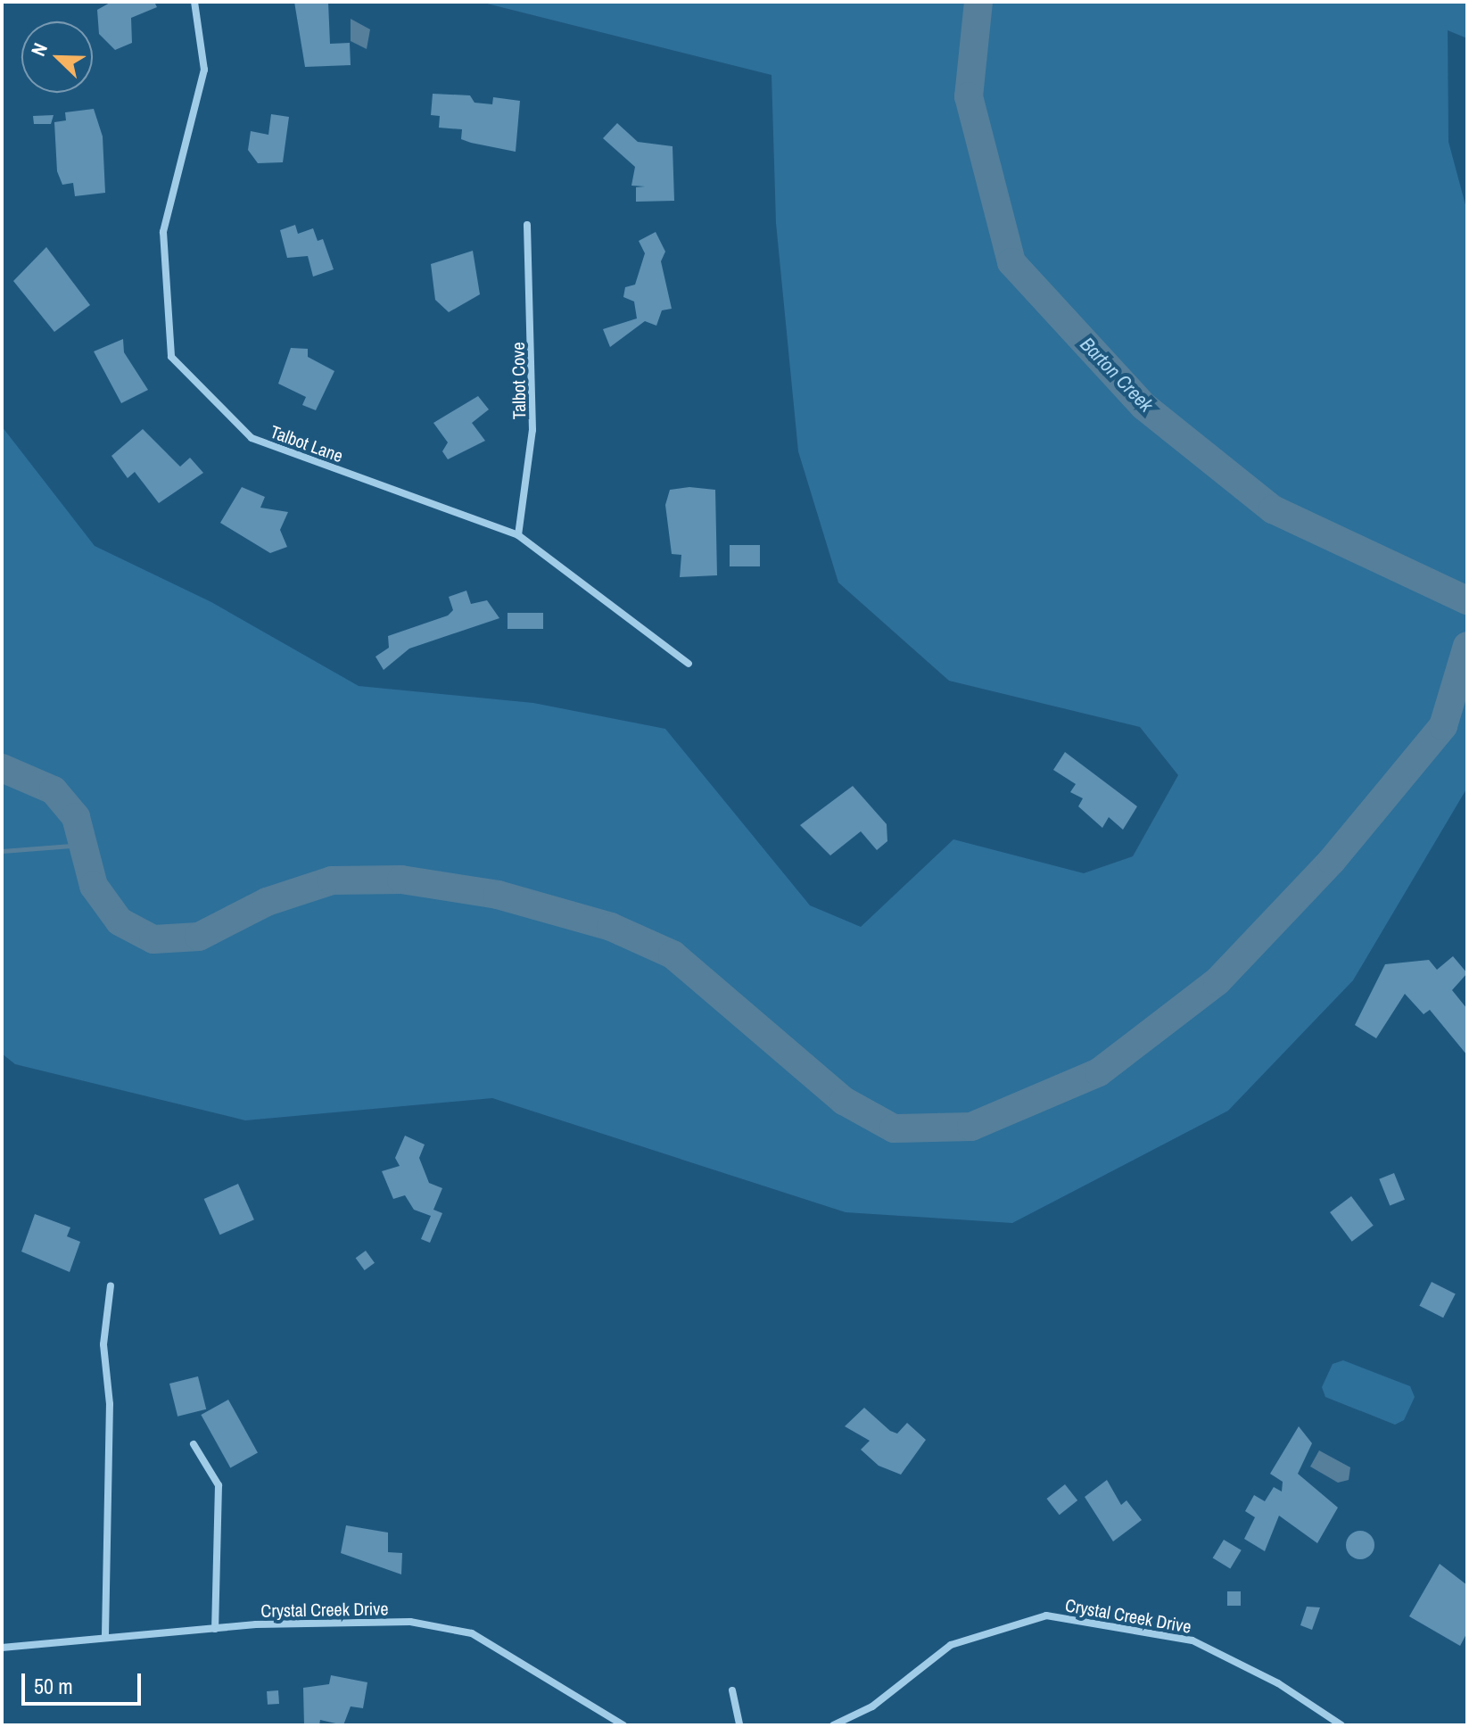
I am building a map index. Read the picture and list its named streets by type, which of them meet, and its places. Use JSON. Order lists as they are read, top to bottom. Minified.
{"streets":{"street":["Talbot Cove","Talbot Lane","Crystal Creek Drive"]},"crossings":[["Talbot Cove","Talbot Lane"]],"water":["Barton Creek"],"scale_bar":"50 m","north":"top left"}
